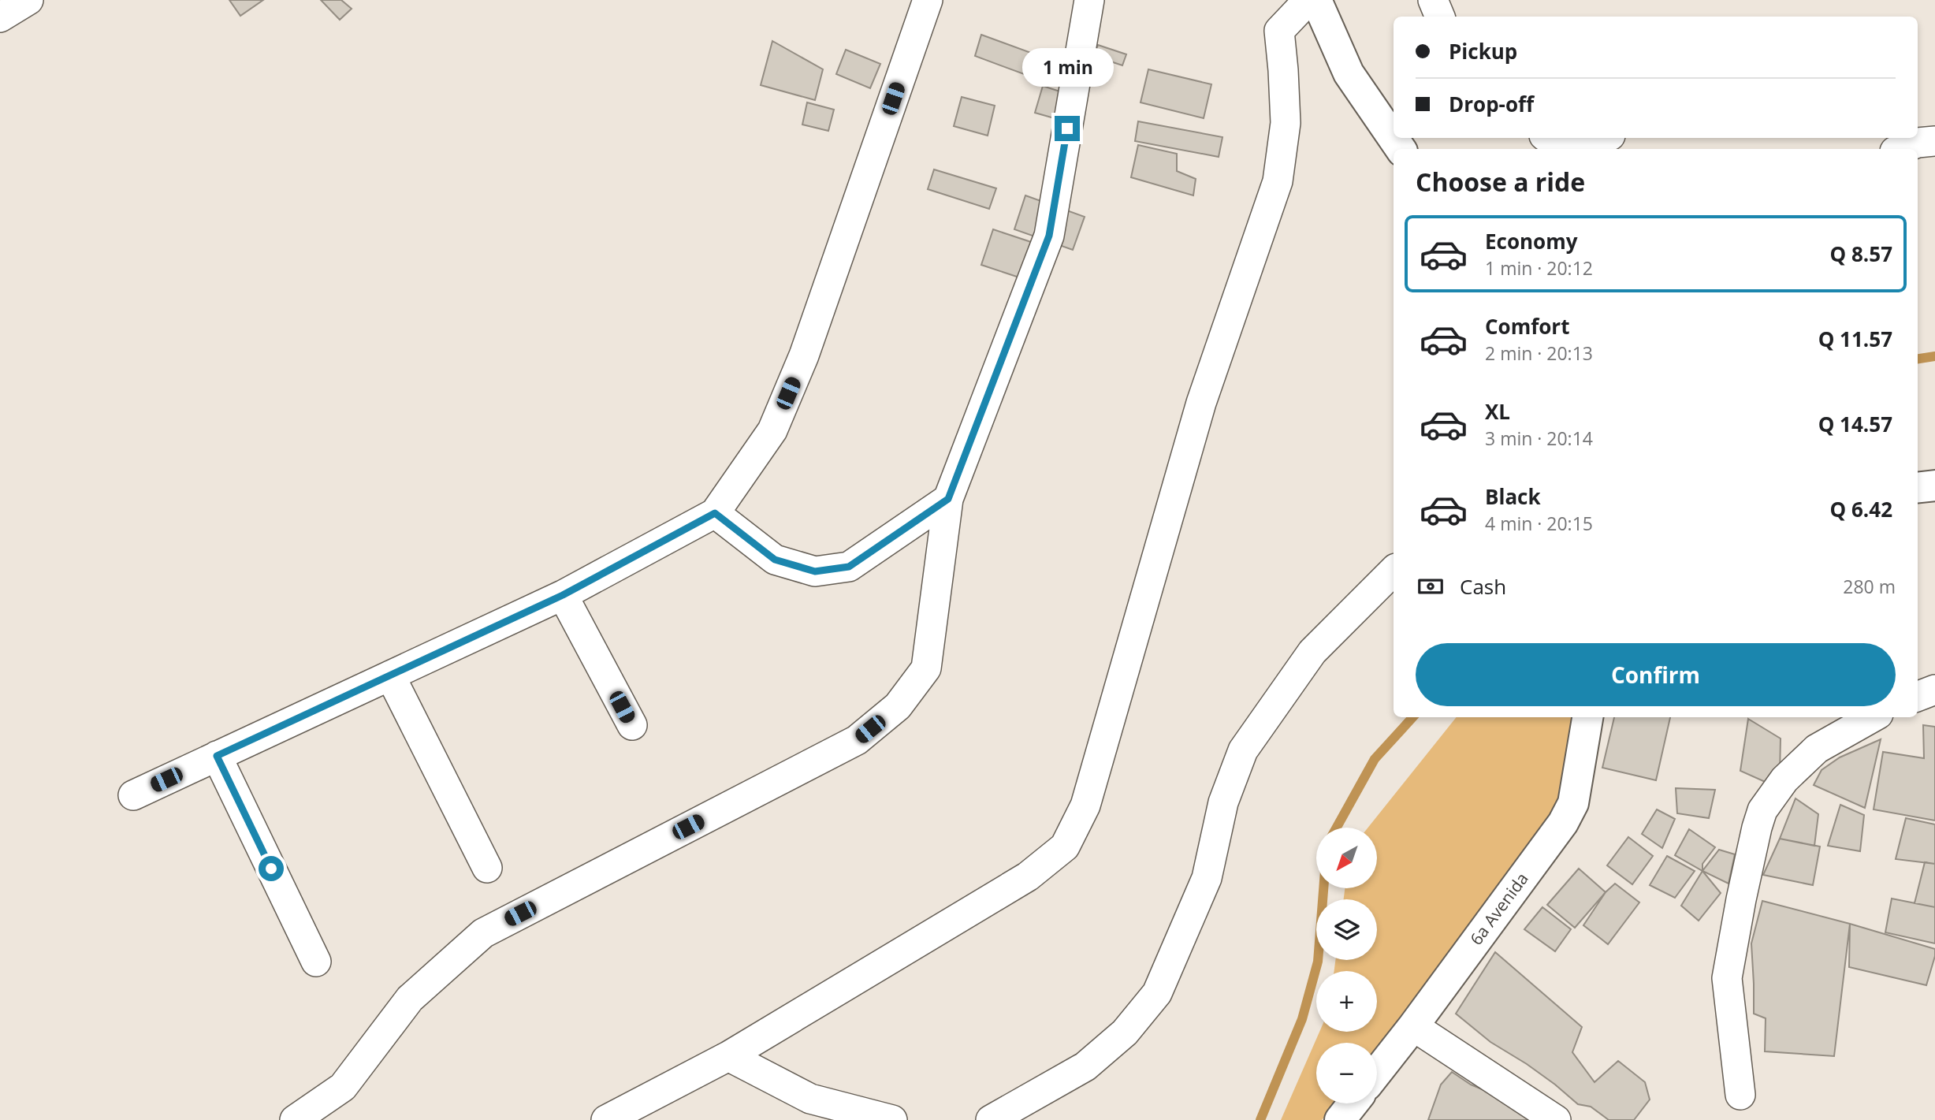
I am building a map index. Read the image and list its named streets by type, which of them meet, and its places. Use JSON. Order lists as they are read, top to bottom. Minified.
{"streets":{"street":["6a Avenida"]},"north":"bottom left","page":{"banner":["Pickup","Drop-off"],"bubble":"1 min","heading":"Choose a ride","list":[{"name":"Economy","note":"1 min · 20:12","value":"Q 8.57"},{"name":"Comfort","note":"2 min · 20:13","value":"Q 11.57"},{"name":"XL","note":"3 min · 20:14","value":"Q 14.57"},{"name":"Black","note":"4 min · 20:15","value":"Q 6.42"}],"pay":["Cash","280 m"],"buttons":"Confirm","map_buttons":["+","−"]}}
